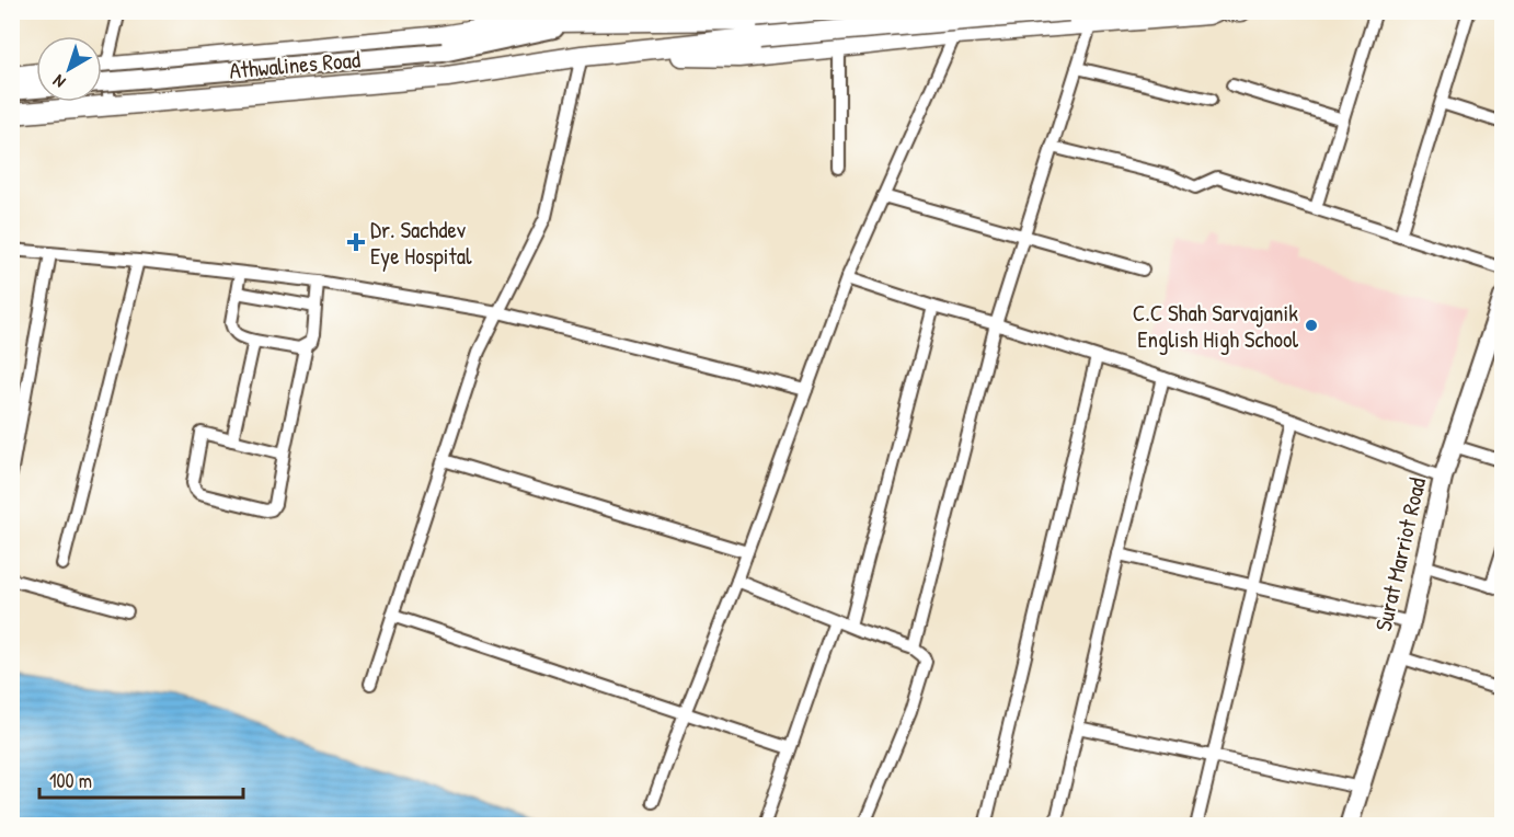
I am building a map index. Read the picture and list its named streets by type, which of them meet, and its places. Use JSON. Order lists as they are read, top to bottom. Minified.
{"streets":{"main road":["Athwalines Road"],"street":["Surat Marriot Road"]},"places":{"health":["Dr. Sachdev Eye Hospital"],"other":["C.C Shah Sarvajanik English High School"]},"scale_bar":"100 m","north":"bottom left"}
